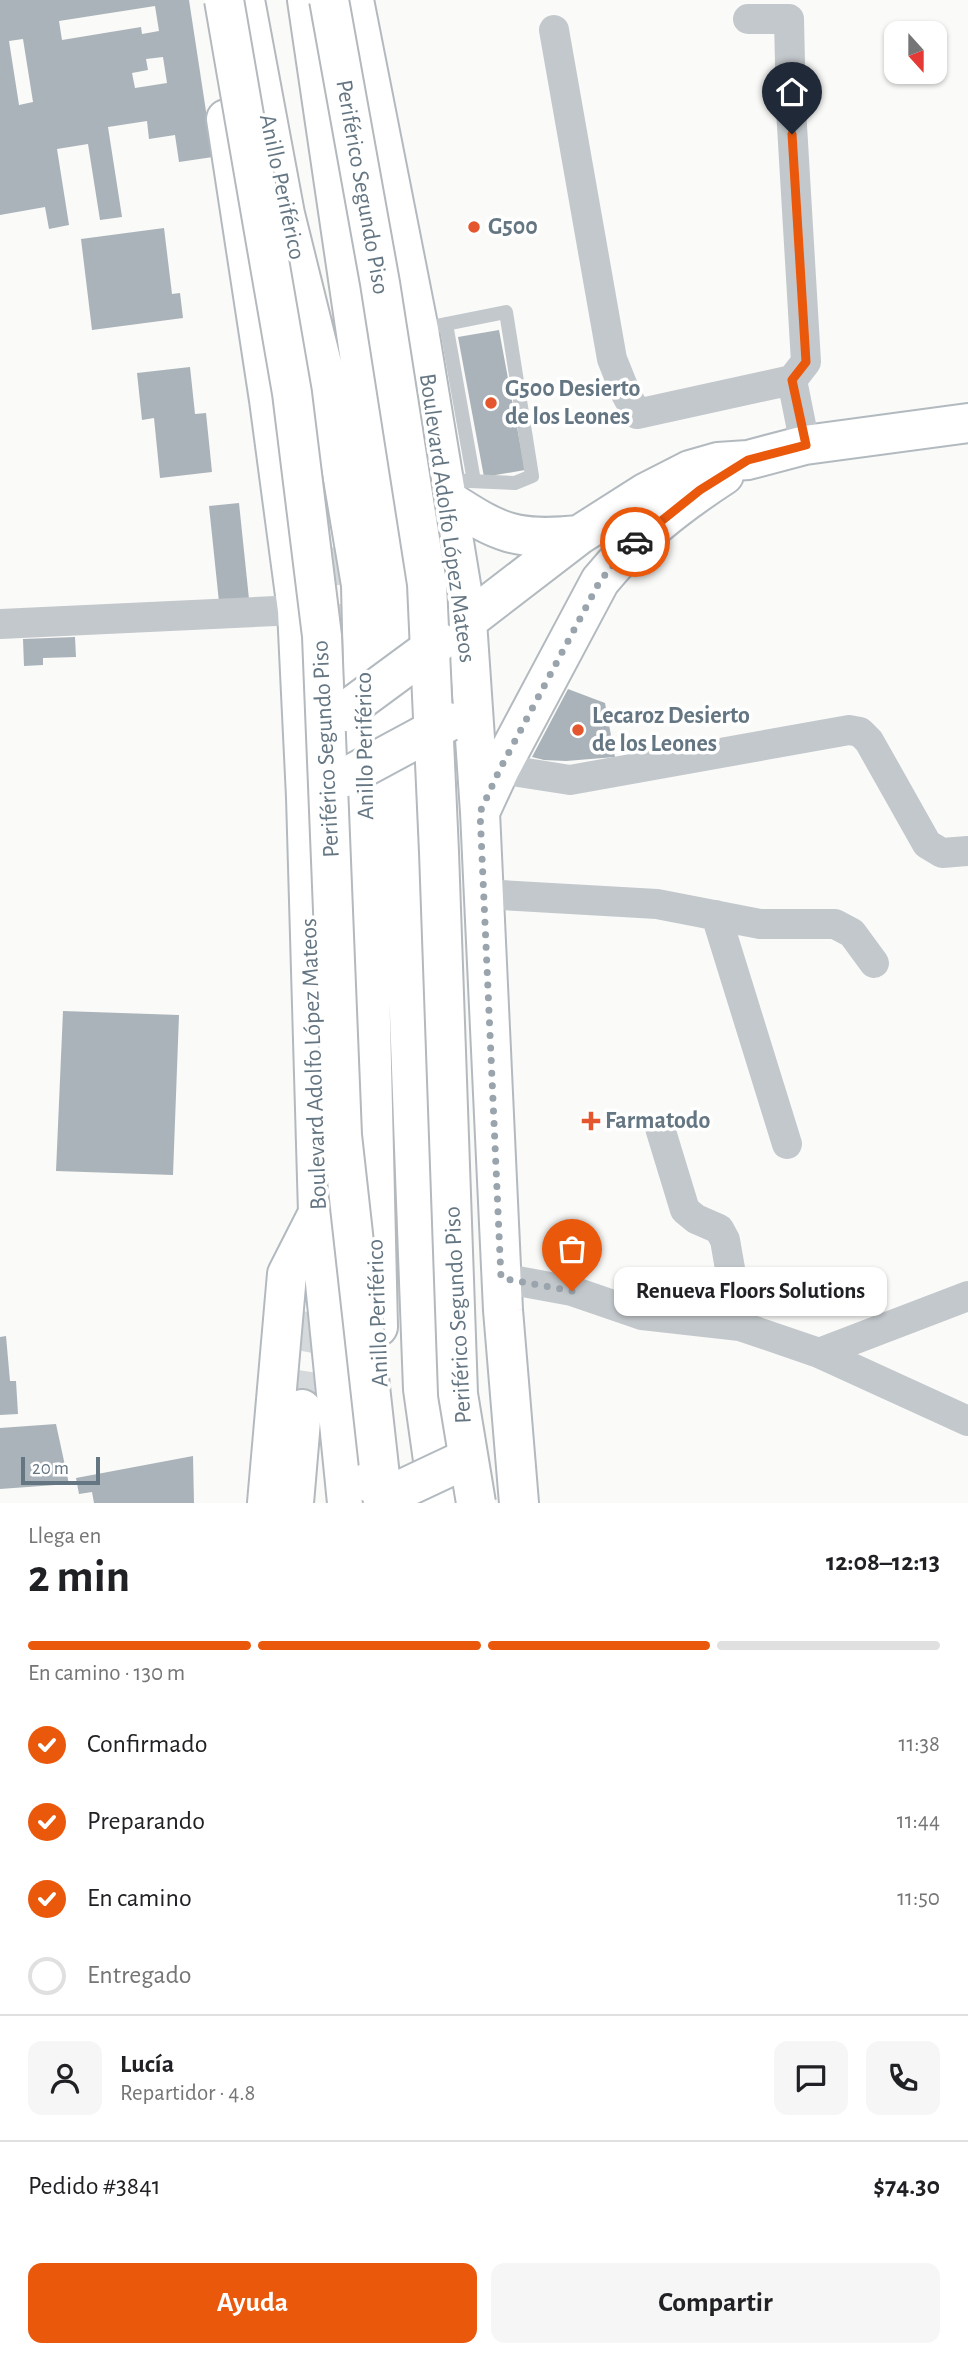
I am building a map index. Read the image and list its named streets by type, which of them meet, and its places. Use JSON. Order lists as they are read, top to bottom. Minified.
{"streets":{"main road":["Anillo Periférico","Periférico Segundo Piso","Boulevard Adolfo López Mateos"]},"crossings":[["Anillo Periférico","Periférico Segundo Piso"],["Anillo Periférico","Boulevard Adolfo López Mateos"],["Periférico Segundo Piso","Boulevard Adolfo López Mateos"]],"places":{"other":["G500","G500 Desierto de los Leones","Lecaroz Desierto de los Leones","Renueva Floors Solutions"],"health":["Farmatodo"]},"scale_bar":"20 m","north":"bottom","page":{"bubble":"Renueva Floors Solutions","scale":"20 m","heading":["2 min","Llega en","12:08–12:13"],"panel":["Lucía","Repartidor · 4.8","Pedido #3841","$74.30"],"bar":"En camino · 130 m","list":[["Confirmado","11:38"],["Preparando","11:44"],["En camino","11:50"],"Entregado"],"buttons":["Ayuda","Compartir"]}}
